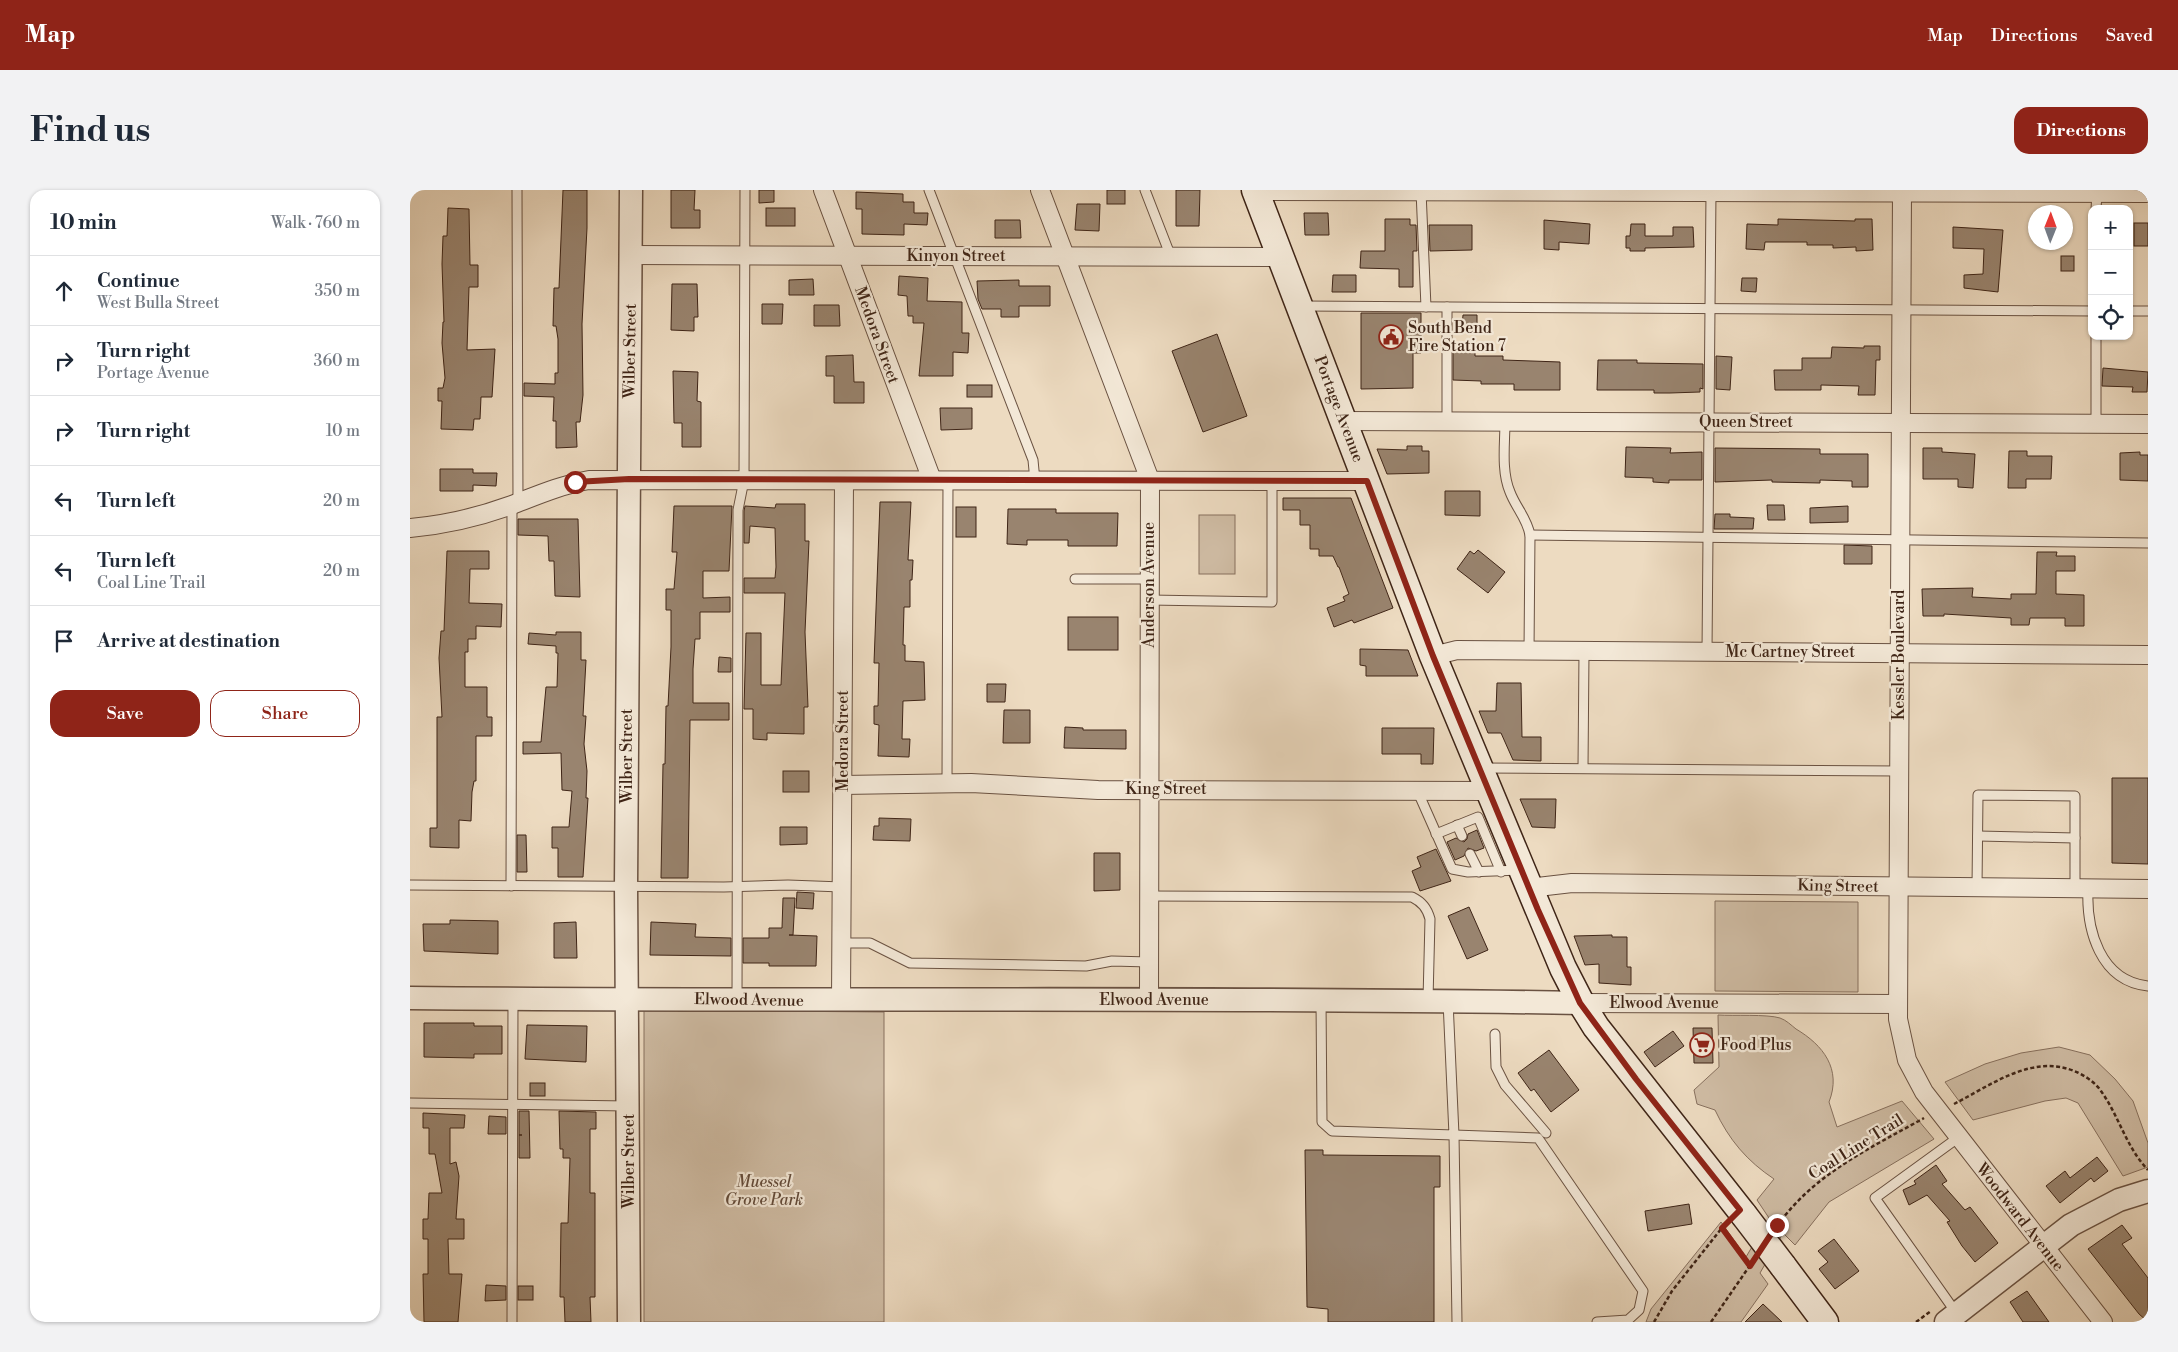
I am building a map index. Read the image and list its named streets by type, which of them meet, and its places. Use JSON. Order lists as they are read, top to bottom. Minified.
{"streets":{"main road":["Portage Avenue"],"street":["Kinyon Street","Medora Street","Wilber Street","Queen Street","Anderson Avenue","Mc Cartney Street","Kessler Boulevard","King Street","Elwood Avenue","Woodward Avenue"],"path":["Coal Line Trail"]},"crossings":[["Kinyon Street","Medora Street"],["Kinyon Street","Wilber Street"],["Kinyon Street","Portage Avenue"],["Kinyon Street","Anderson Avenue"],["Medora Street","King Street"],["Medora Street","Elwood Avenue"],["Wilber Street","Elwood Avenue"],["Portage Avenue","Queen Street"],["Portage Avenue","Mc Cartney Street"],["Portage Avenue","King Street"],["Portage Avenue","Elwood Avenue"],["Queen Street","Kessler Boulevard"],["Anderson Avenue","King Street"],["Anderson Avenue","Elwood Avenue"],["Mc Cartney Street","Kessler Boulevard"],["Kessler Boulevard","King Street"],["Kessler Boulevard","Elwood Avenue"],["Kessler Boulevard","Coal Line Trail"],["Kessler Boulevard","Woodward Avenue"],["Coal Line Trail","Woodward Avenue"]],"parks":["Muessel Grove Park"],"places":{"public building":["South Bend Fire Station 7"],"supermarket":["Food Plus"]},"north":"top","page":{"header":"Map","nav":["Map","Directions","Saved"],"buttons":["Directions",["Save","Share"]],"title":"Find us","heading":["10 min","Walk · 760 m"],"map_buttons":["+","−"],"list":[["Continue","West Bulla Street","350 m"],["Turn right","Portage Avenue","360 m"],["Turn right","10 m"],["Turn left","20 m"],["Turn left","Coal Line Trail","20 m"],"Arrive at destination"]}}
